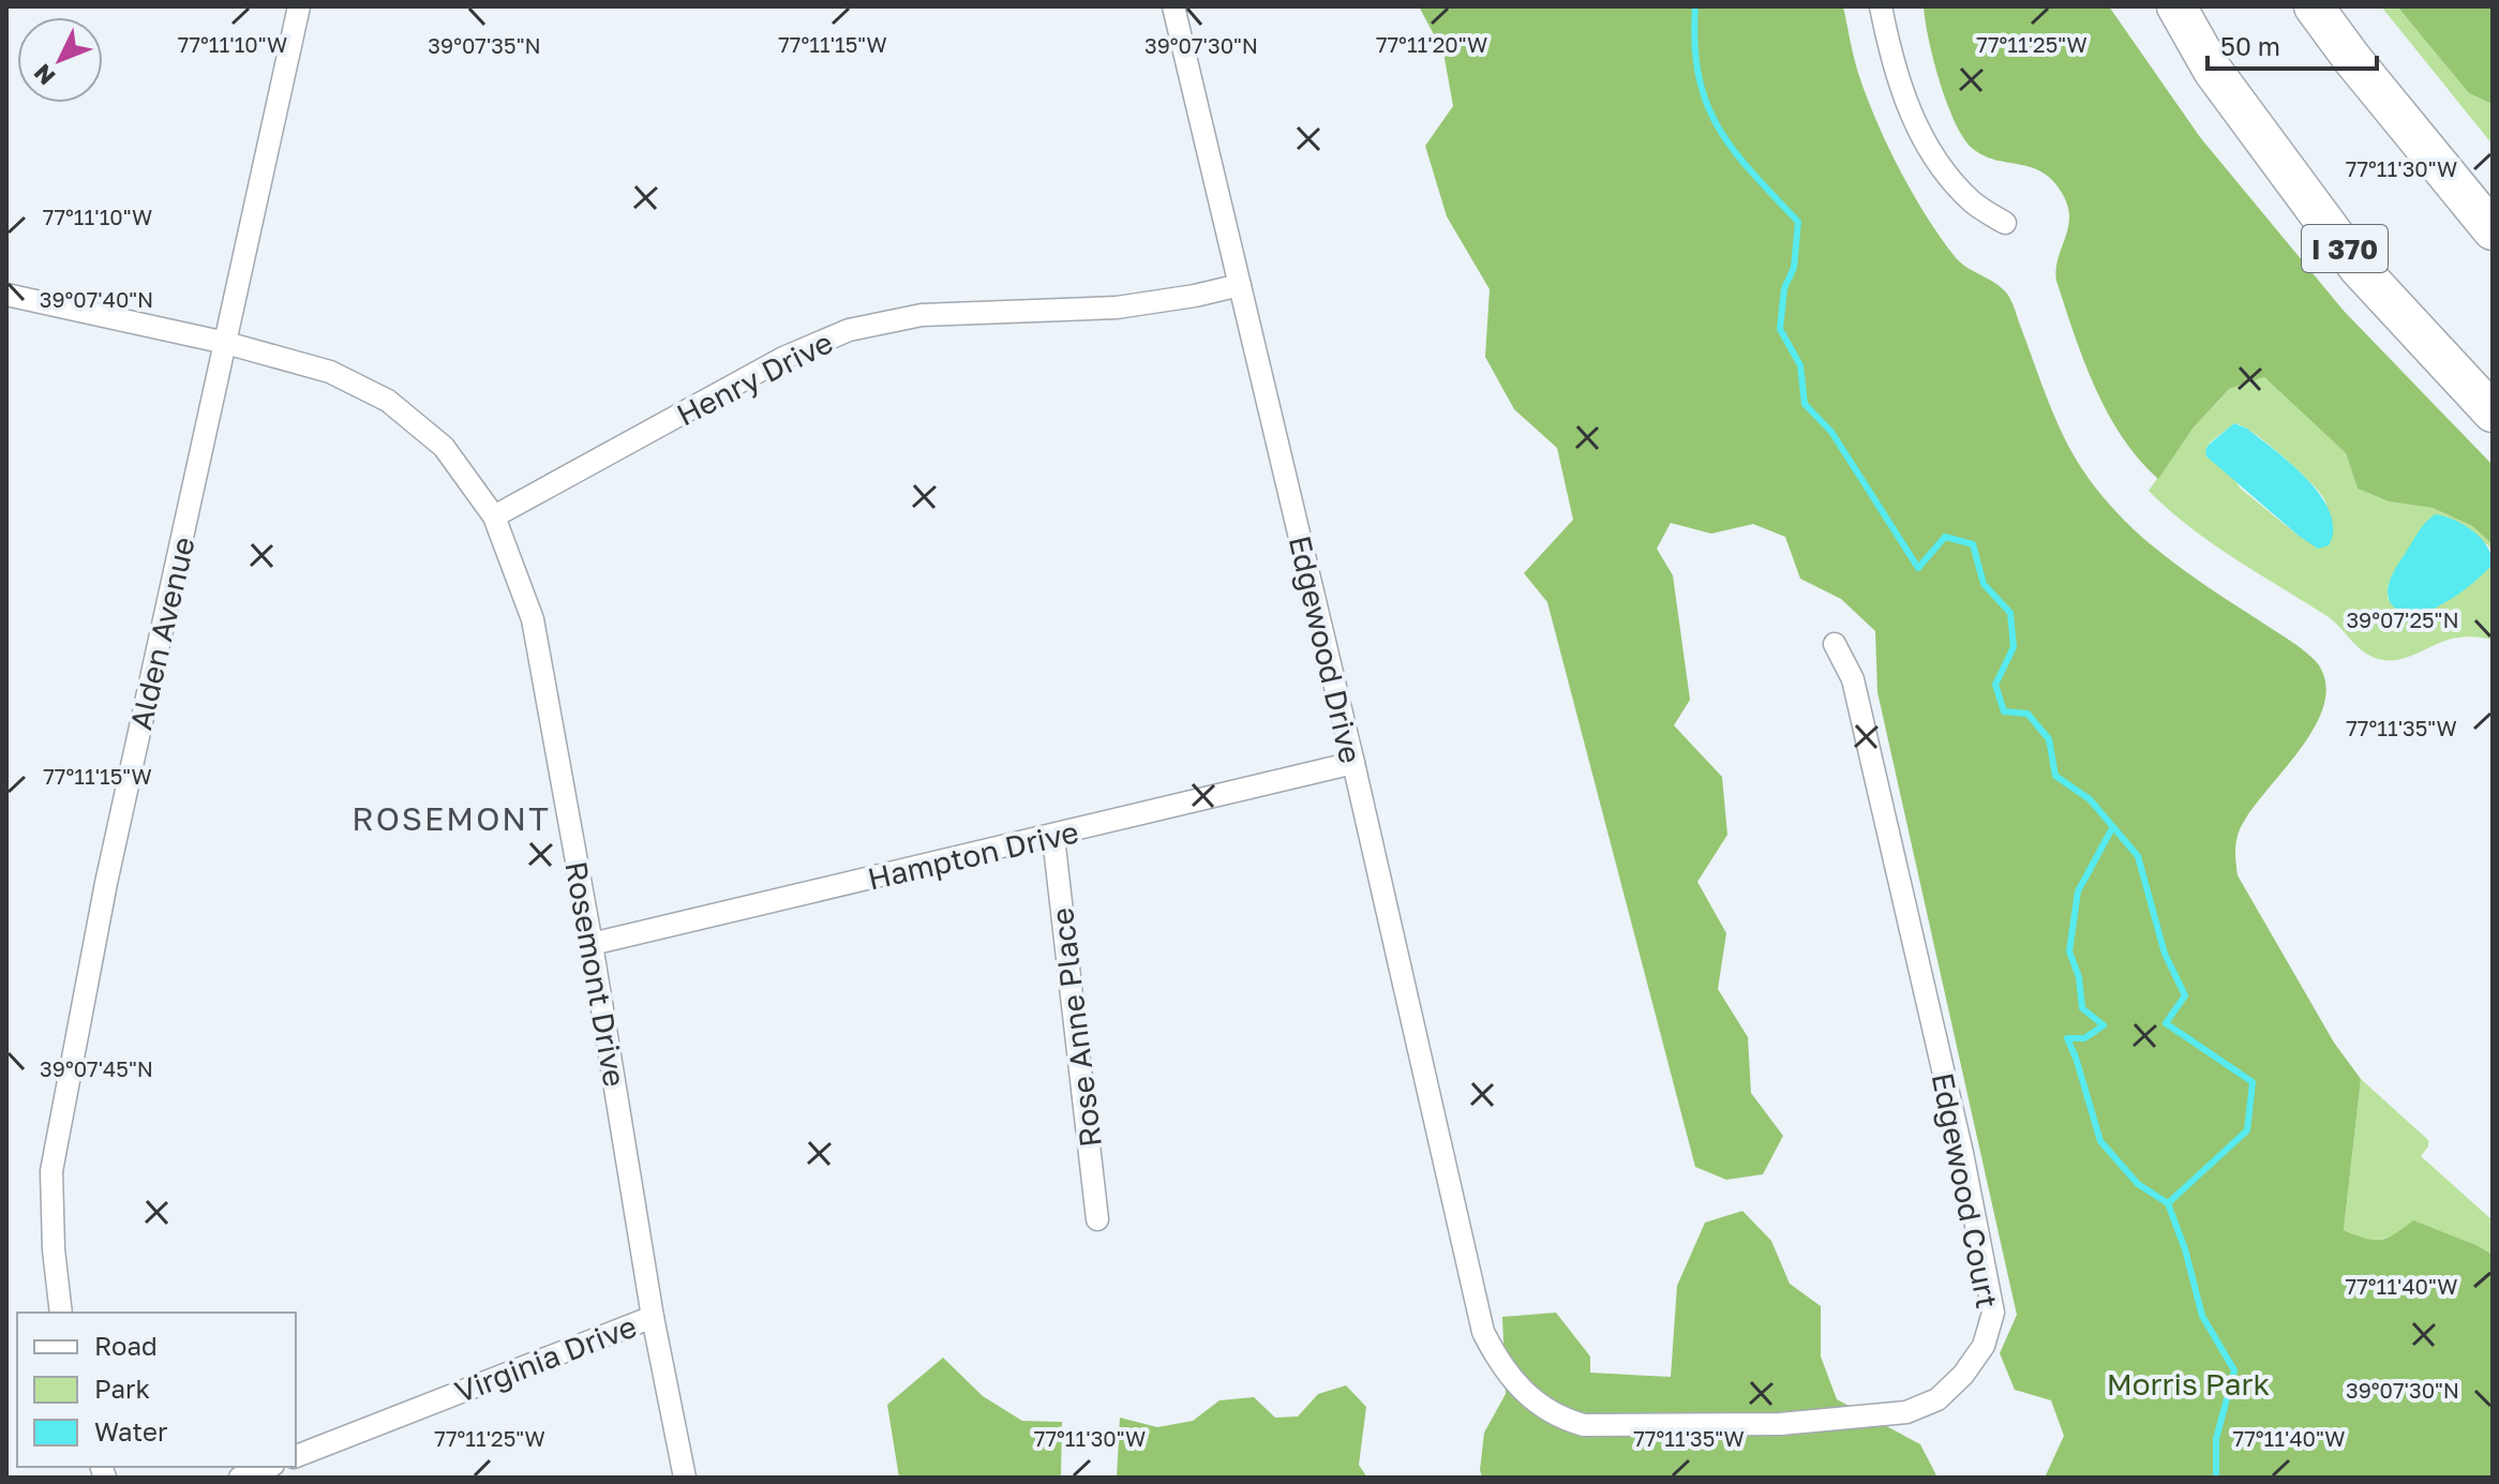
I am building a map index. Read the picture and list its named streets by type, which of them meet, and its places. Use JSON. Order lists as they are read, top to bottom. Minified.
{"streets":{"highway":["I 370"],"street":["Henry Drive","Alden Avenue","Edgewood Drive","Hampton Drive","Rosemont Drive","Rose Anne Place","Edgewood Court","Virginia Drive"]},"crossings":[["Henry Drive","Edgewood Drive"],["Henry Drive","Rosemont Drive"],["Alden Avenue","Rosemont Drive"],["Edgewood Drive","Hampton Drive"],["Edgewood Drive","Edgewood Court"],["Hampton Drive","Rosemont Drive"],["Hampton Drive","Rose Anne Place"],["Rosemont Drive","Virginia Drive"]],"districts":["ROSEMONT"],"parks":["Morris Park"],"legend":["Road","Park","Water"],"scale_bar":"50 m","north":"bottom left","coordinates":["77°11'10\"W","77°11'15\"W","77°11'20\"W","77°11'25\"W","39°07'35\"N","39°07'30\"N","77°11'30\"W","39°07'40\"N","39°07'25\"N","77°11'35\"W","39°07'45\"N","77°11'40\"W"]}
